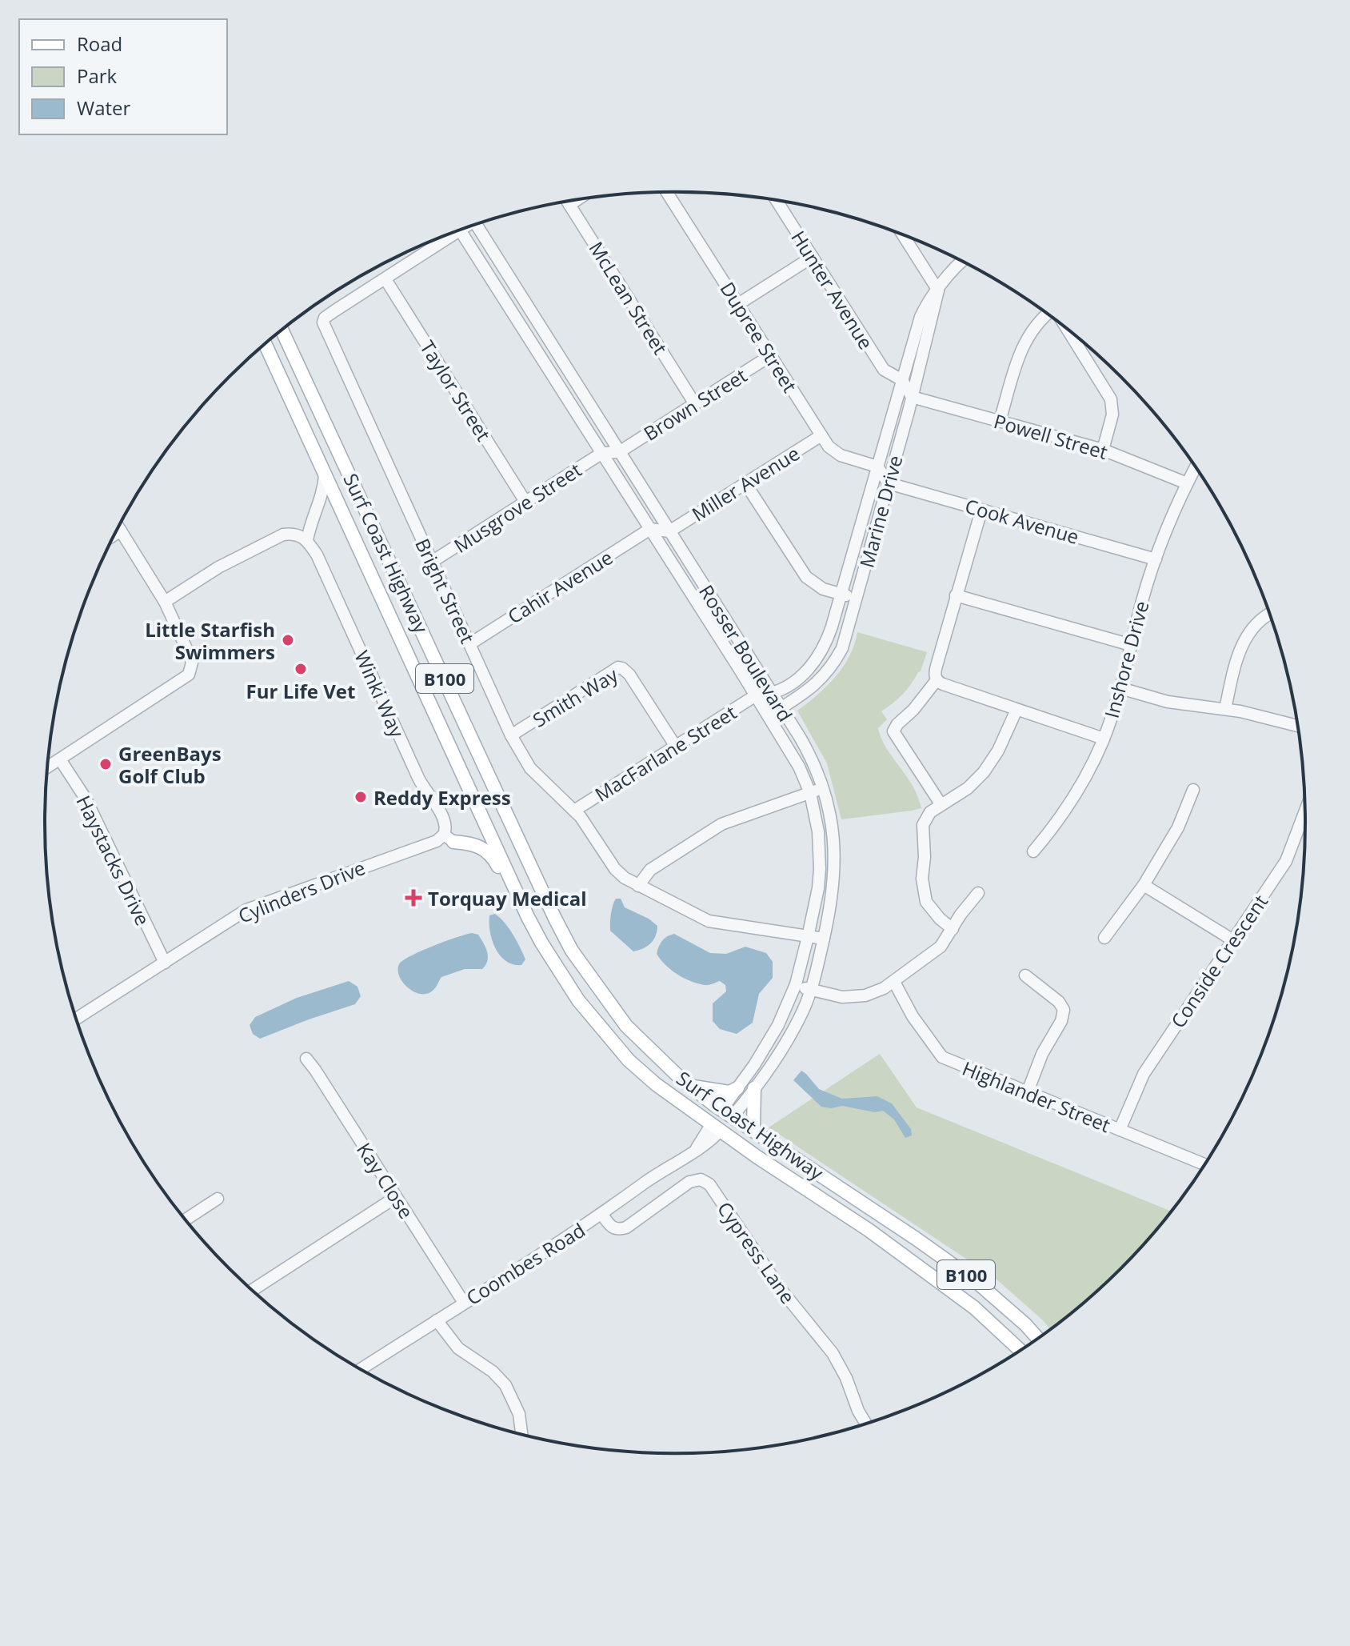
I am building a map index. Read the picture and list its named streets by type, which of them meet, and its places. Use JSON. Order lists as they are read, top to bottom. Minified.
{"streets":{"main road":["Surf Coast Highway","B100"],"street":["Hunter Avenue","McLean Street","Dupree Street","Taylor Street","Brown Street","Powell Street","Miller Avenue","Musgrove Street","Marine Drive","Cook Avenue","Cahir Avenue","Bright Street","Rosser Boulevard","Inshore Drive","Winki Way","Smith Way","MacFarlane Street","Haystacks Drive","Cylinders Drive","Conside Crescent","Highlander Street","Kay Close","Cypress Lane","Coombes Road"]},"crossings":[["Hunter Avenue","Marine Drive"],["McLean Street","Brown Street"],["Dupree Street","Brown Street"],["Dupree Street","Miller Avenue"],["Dupree Street","Marine Drive"],["Taylor Street","Musgrove Street"],["Taylor Street","Bright Street"],["Brown Street","Rosser Boulevard"],["Powell Street","Marine Drive"],["Powell Street","Inshore Drive"],["Miller Avenue","Rosser Boulevard"],["Musgrove Street","Bright Street"],["Musgrove Street","Rosser Boulevard"],["Marine Drive","Cook Avenue"],["Marine Drive","Rosser Boulevard"],["Cook Avenue","Inshore Drive"],["Surf Coast Highway","Rosser Boulevard"],["Surf Coast Highway","Coombes Road"],["Cahir Avenue","Bright Street"],["Cahir Avenue","Rosser Boulevard"],["Bright Street","Rosser Boulevard"],["Bright Street","Smith Way"],["Bright Street","MacFarlane Street"],["Rosser Boulevard","MacFarlane Street"],["Winki Way","Cylinders Drive"],["Smith Way","MacFarlane Street"],["Haystacks Drive","Cylinders Drive"],["Conside Crescent","Highlander Street"],["Kay Close","Coombes Road"],["Cypress Lane","Coombes Road"]],"places":{"other":["Little Starfish Swimmers","Fur Life Vet","GreenBays Golf Club","Reddy Express"],"health":["Torquay Medical"]},"legend":["Road","Park","Water"]}
